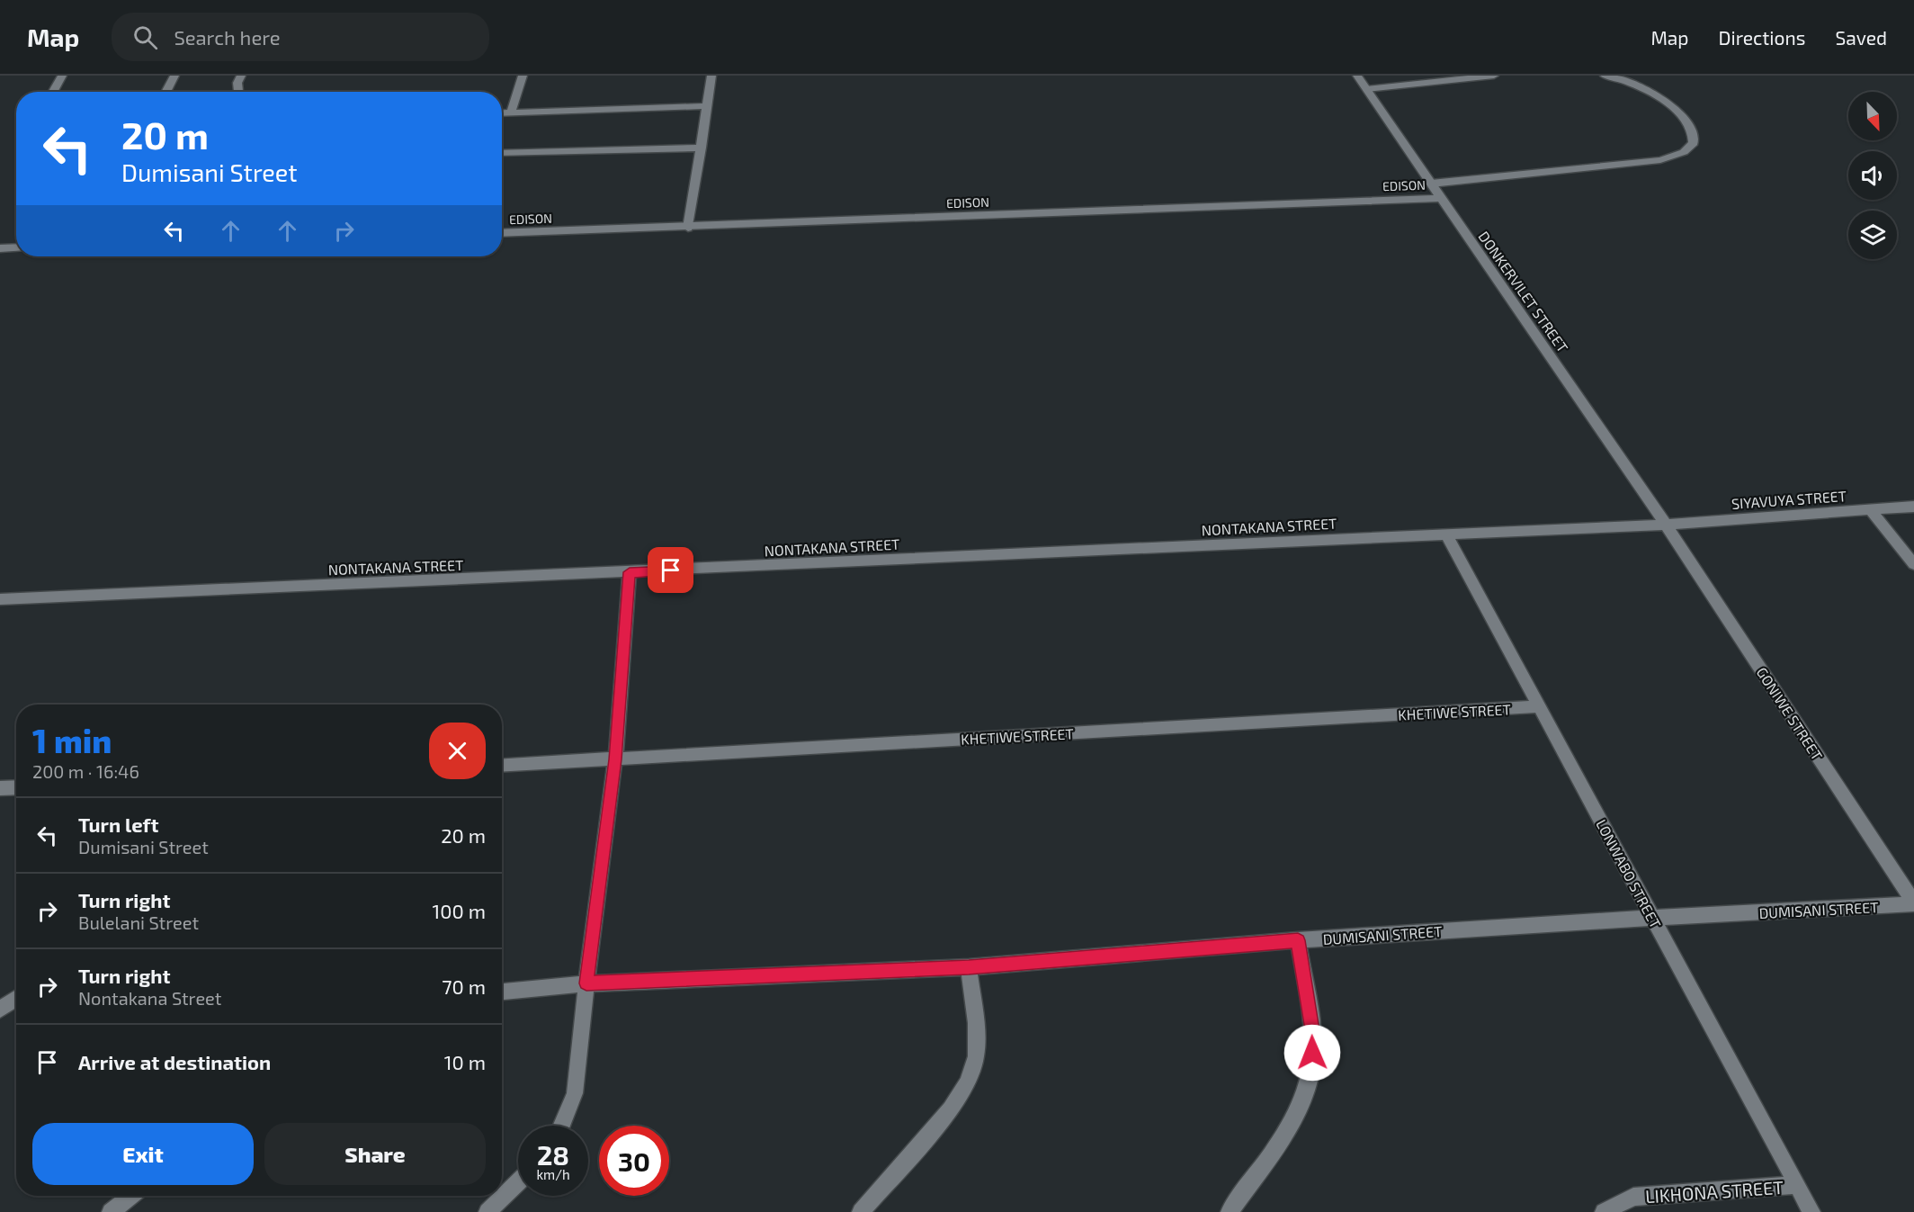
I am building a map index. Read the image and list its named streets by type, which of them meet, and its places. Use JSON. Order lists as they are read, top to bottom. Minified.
{"streets":{"street":["EDISON","DONKERVILET STREET","SIYAVUYA STREET","NONTAKANA STREET","KHETIWE STREET","GONIWE STREET","LONWABO STREET","DUMISANI STREET","LIKHONA STREET"]},"crossings":[["EDISON","DONKERVILET STREET"],["DONKERVILET STREET","SIYAVUYA STREET"],["DONKERVILET STREET","NONTAKANA STREET"],["DONKERVILET STREET","GONIWE STREET"],["SIYAVUYA STREET","NONTAKANA STREET"],["SIYAVUYA STREET","GONIWE STREET"],["NONTAKANA STREET","GONIWE STREET"],["NONTAKANA STREET","LONWABO STREET"],["KHETIWE STREET","LONWABO STREET"],["GONIWE STREET","DUMISANI STREET"],["LONWABO STREET","DUMISANI STREET"],["LONWABO STREET","LIKHONA STREET"]],"north":"bottom right","page":{"header":"Map","search":"Search here","nav":["Map","Directions","Saved"],"turn":["20 m","Dumisani Street"],"heading":["1 min","200 m · 16:46"],"list":[{"name":"Turn left","note":"Dumisani Street","value":"20 m"},{"name":"Turn right","note":"Bulelani Street","value":"100 m"},{"name":"Turn right","note":"Nontakana Street","value":"70 m"},{"name":"Arrive at destination","value":"10 m"}],"buttons":["Exit","Share"],"speed":"28 km/h","limit":"30"}}
